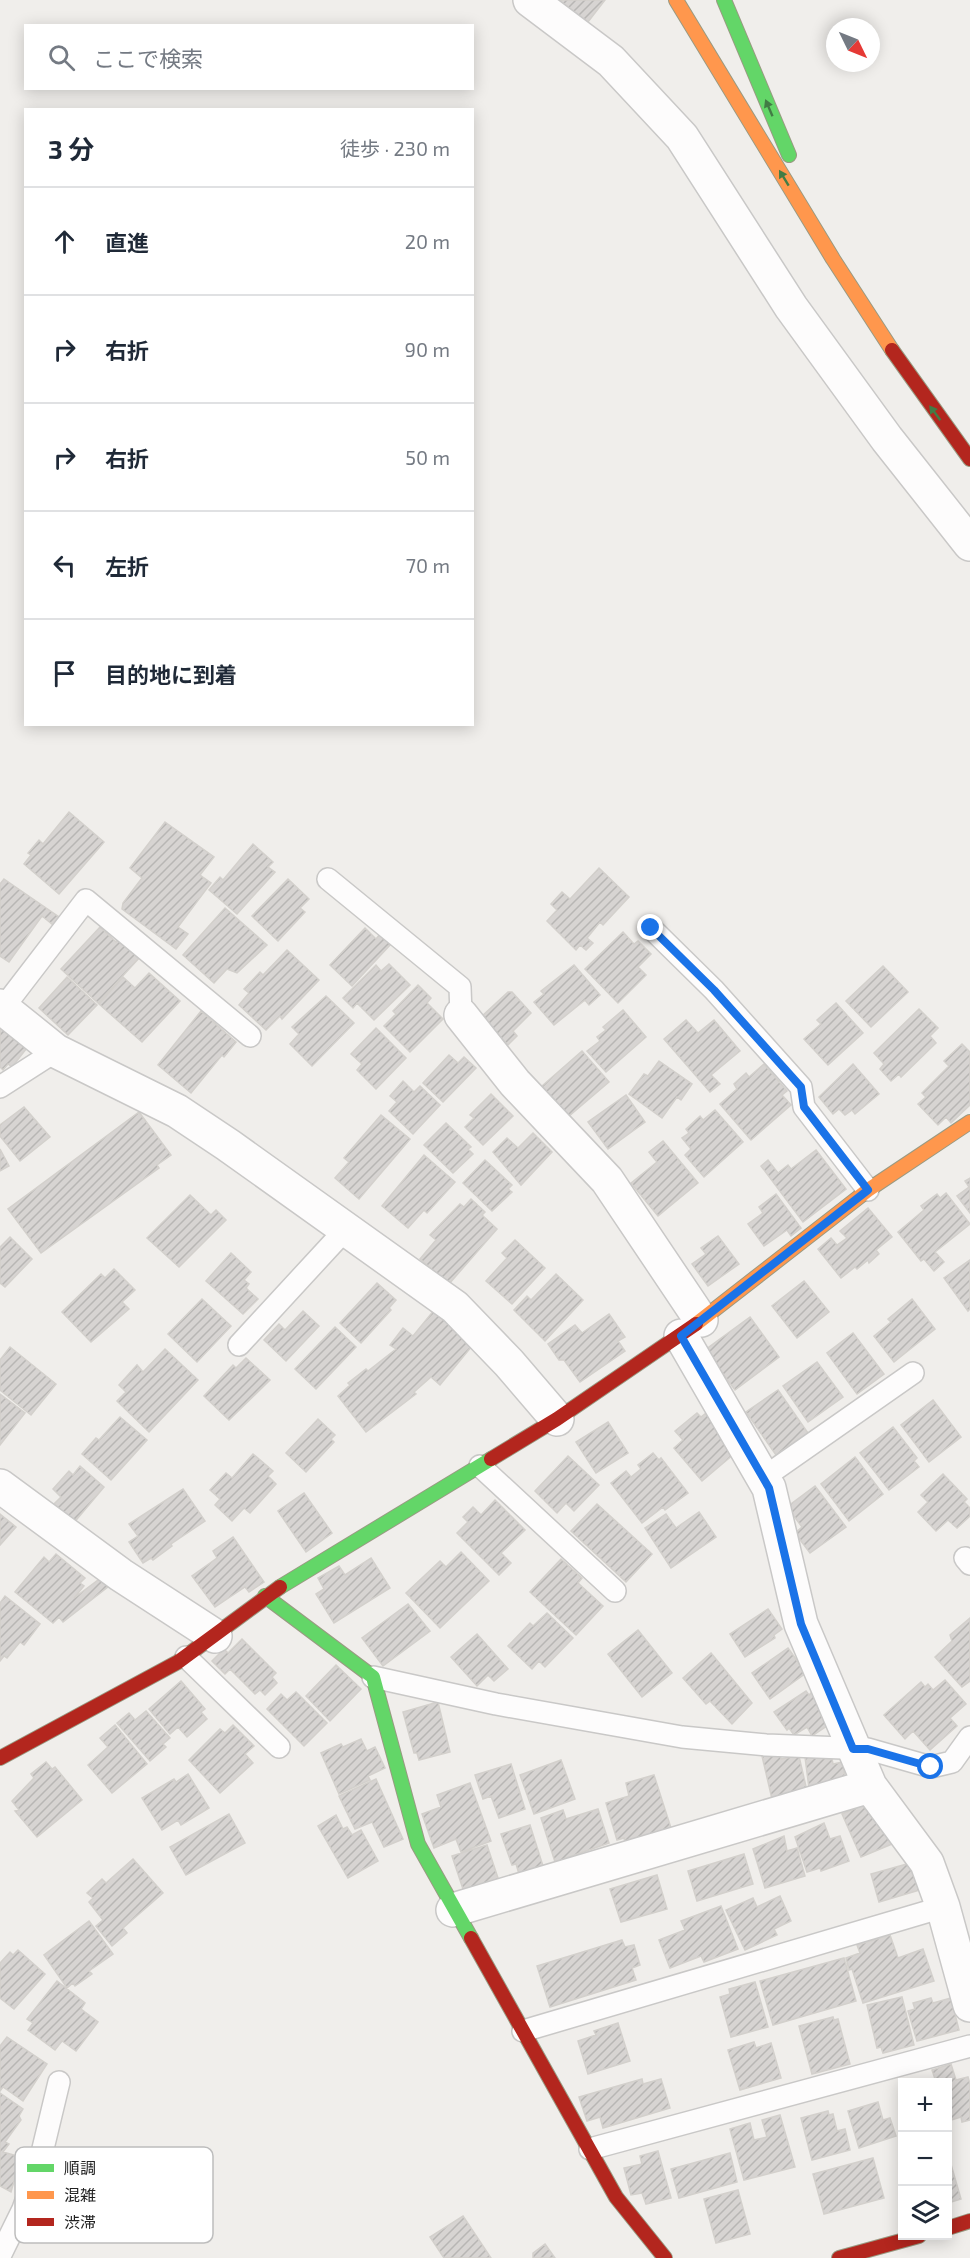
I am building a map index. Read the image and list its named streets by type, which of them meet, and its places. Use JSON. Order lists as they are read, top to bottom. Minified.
{"legend":["順調","混雑","渋滞"],"north":"bottom right","page":{"search":"ここで検索","heading":["3 分","徒歩 · 230 m"],"list":[["直進","20 m"],["右折","90 m"],["右折","50 m"],["左折","70 m"],"目的地に到着"],"map_buttons":["+","−"]}}
